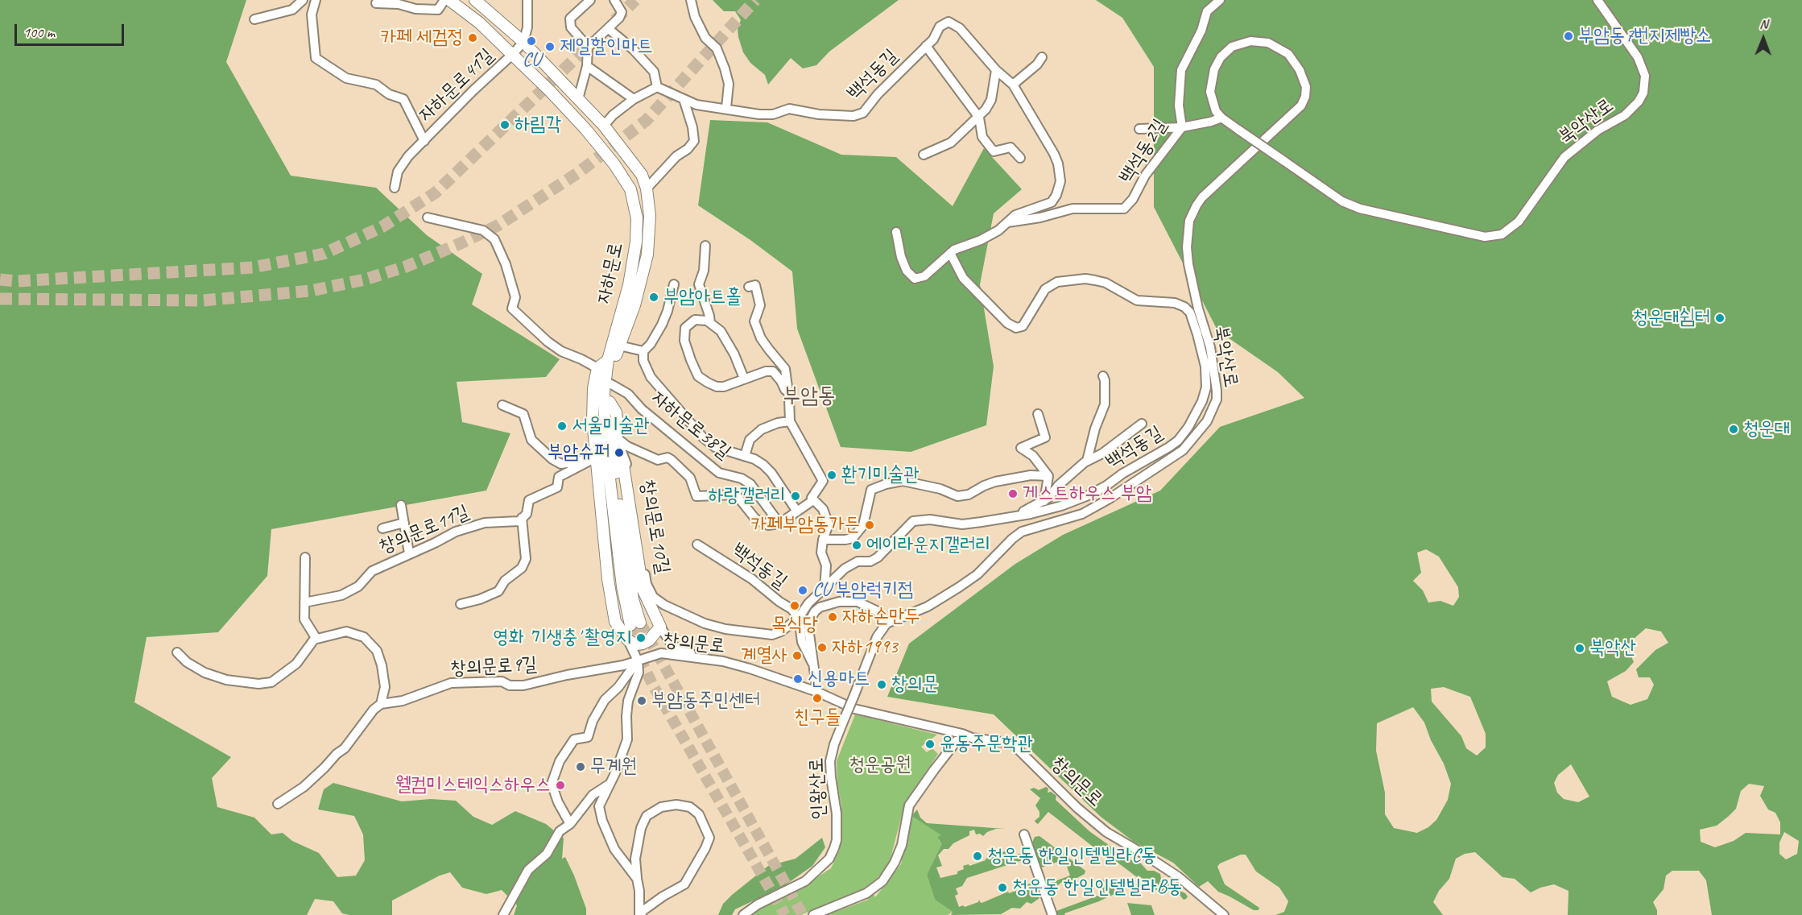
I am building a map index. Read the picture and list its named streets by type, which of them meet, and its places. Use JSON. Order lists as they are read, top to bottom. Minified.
{"streets":{"main road":["자하문로"],"street":["백석동길","자하문로41길","북악산로","백석동2길","자하문로38길","창의문로10길","창의문로11길","창의문로","창의문로9길","인왕산로"]},"crossings":[["백석동길","백석동2길"],["백석동길","창의문로10길"],["자하문로41길","자하문로"],["북악산로","인왕산로"],["자하문로","자하문로38길"],["창의문로","창의문로9길"]],"districts":["부암동"],"parks":["청운공원"],"places":["부암동7번지제빵소","카페 세검정","CU","제일할인마트","하림각","부암아트홀","청운대쉼터","서울미술관","청운대","부암슈퍼","환기미술관","게스트하우스 부암","하랑갤러리","카페부암동가든","에이라운지갤러리","CU 부암럭키점","목식당","자하손만두","영화 '기생충' 촬영지","자하1993","북악산","계열사","신용마트","창의문","친구들","부암동주민센터","윤동주문학관","무계원","웰컴미스테익스하우스","청운동 한일인텔빌라C동","청운동 한일인텔빌라B동"],"scale_bar":"100 m","north":"top"}
